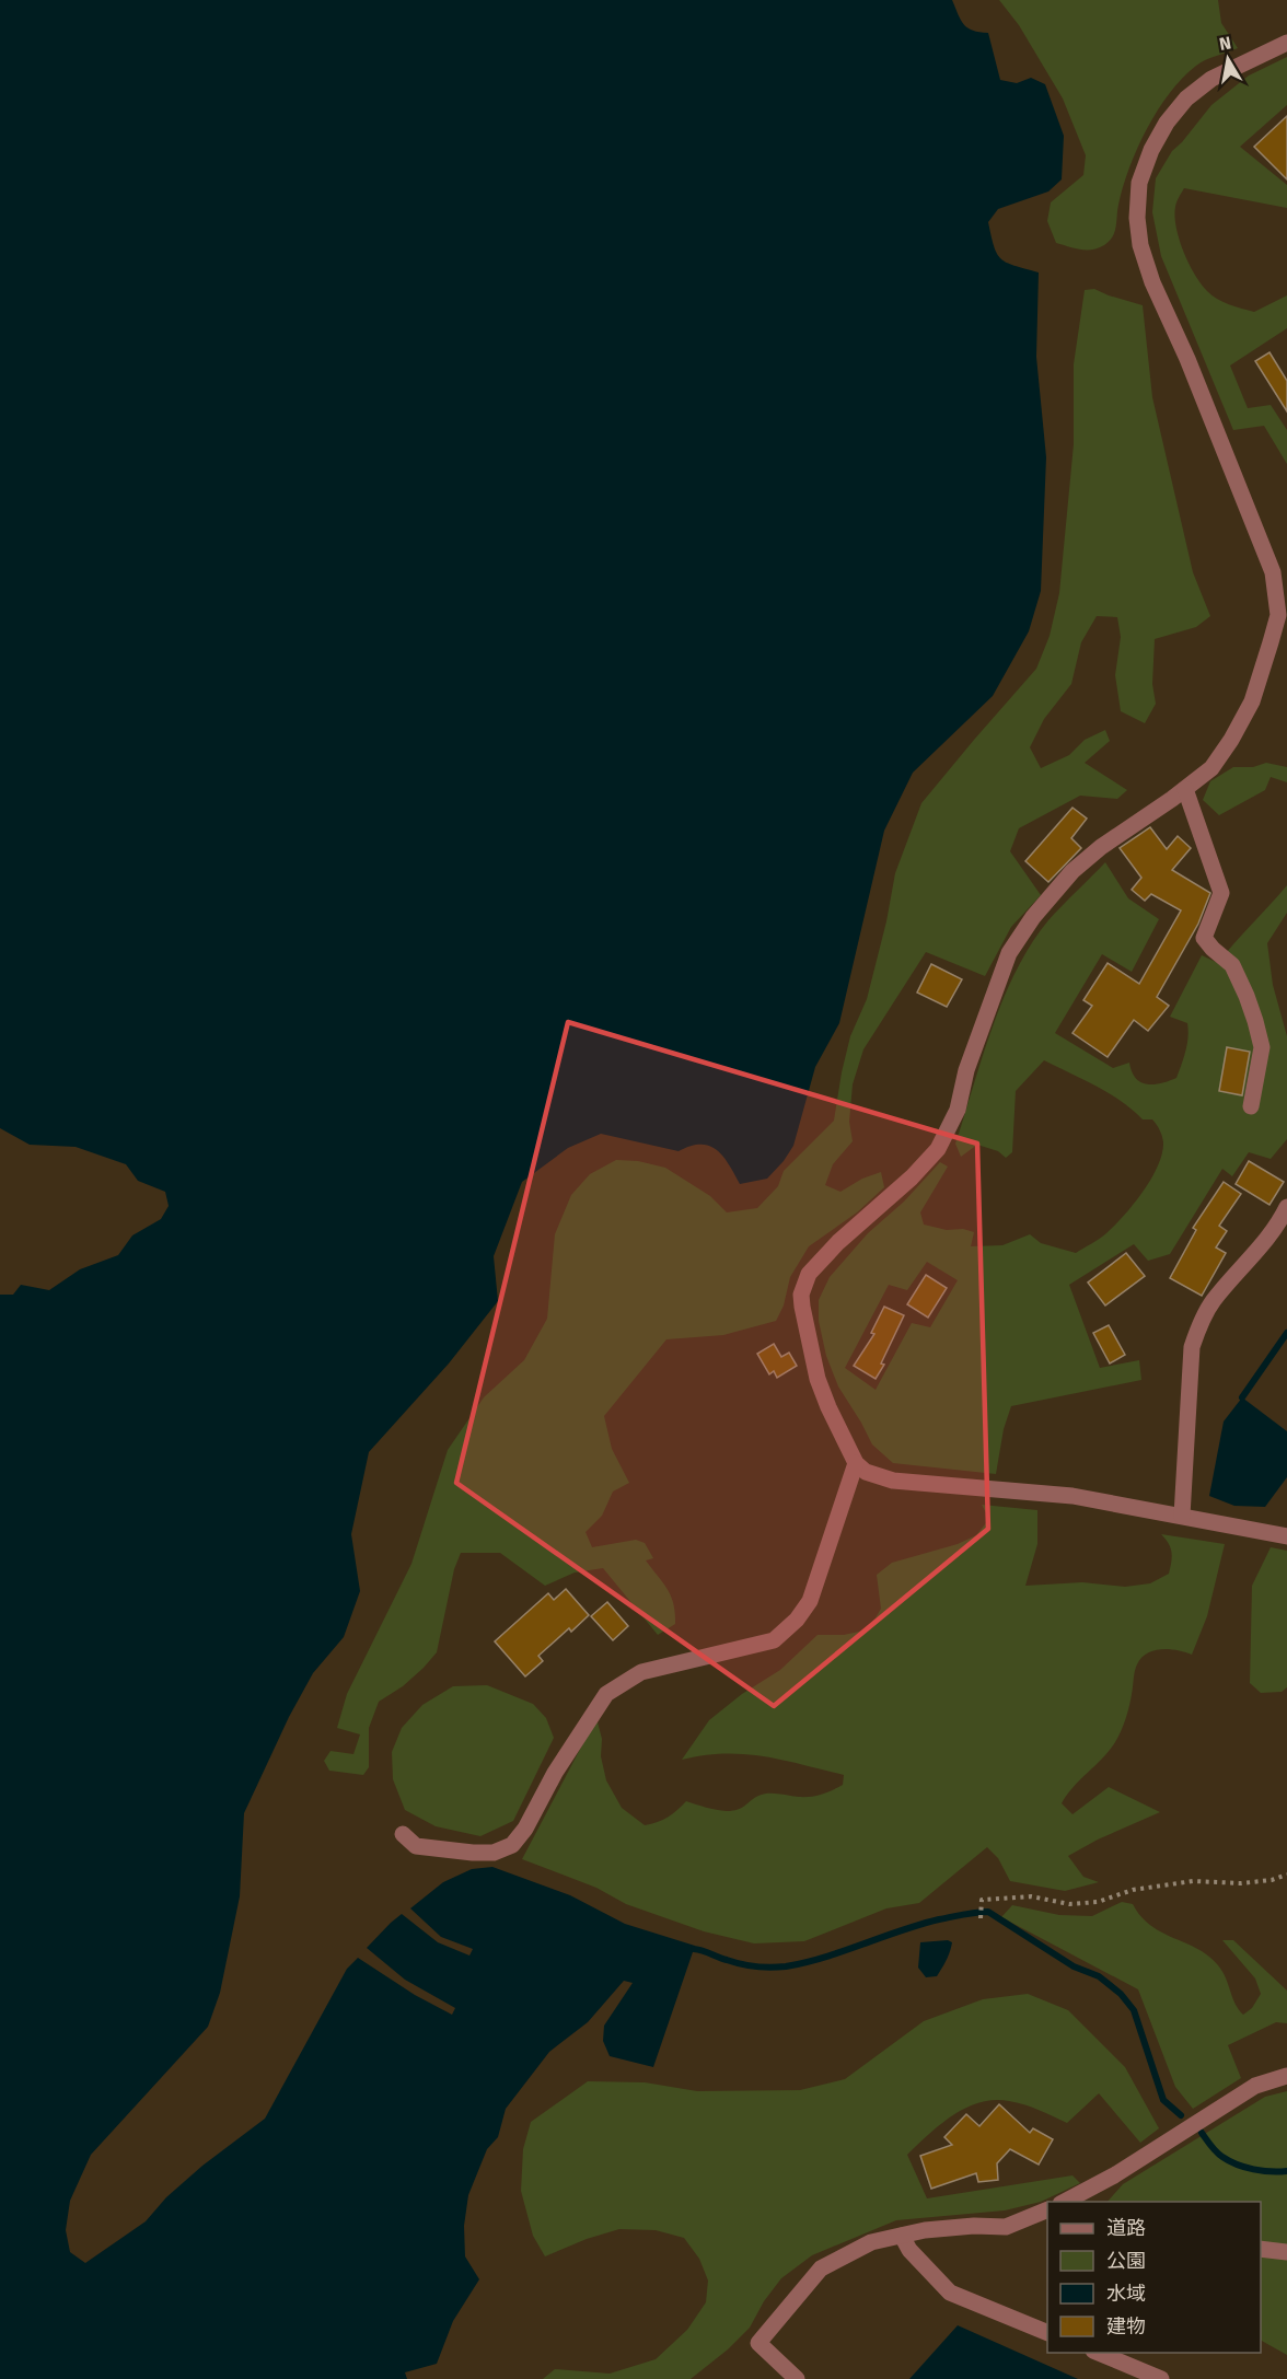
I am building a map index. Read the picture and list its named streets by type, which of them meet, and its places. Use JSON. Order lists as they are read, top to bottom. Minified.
{"legend":["道路","公園","水域","建物"],"north":"top"}
